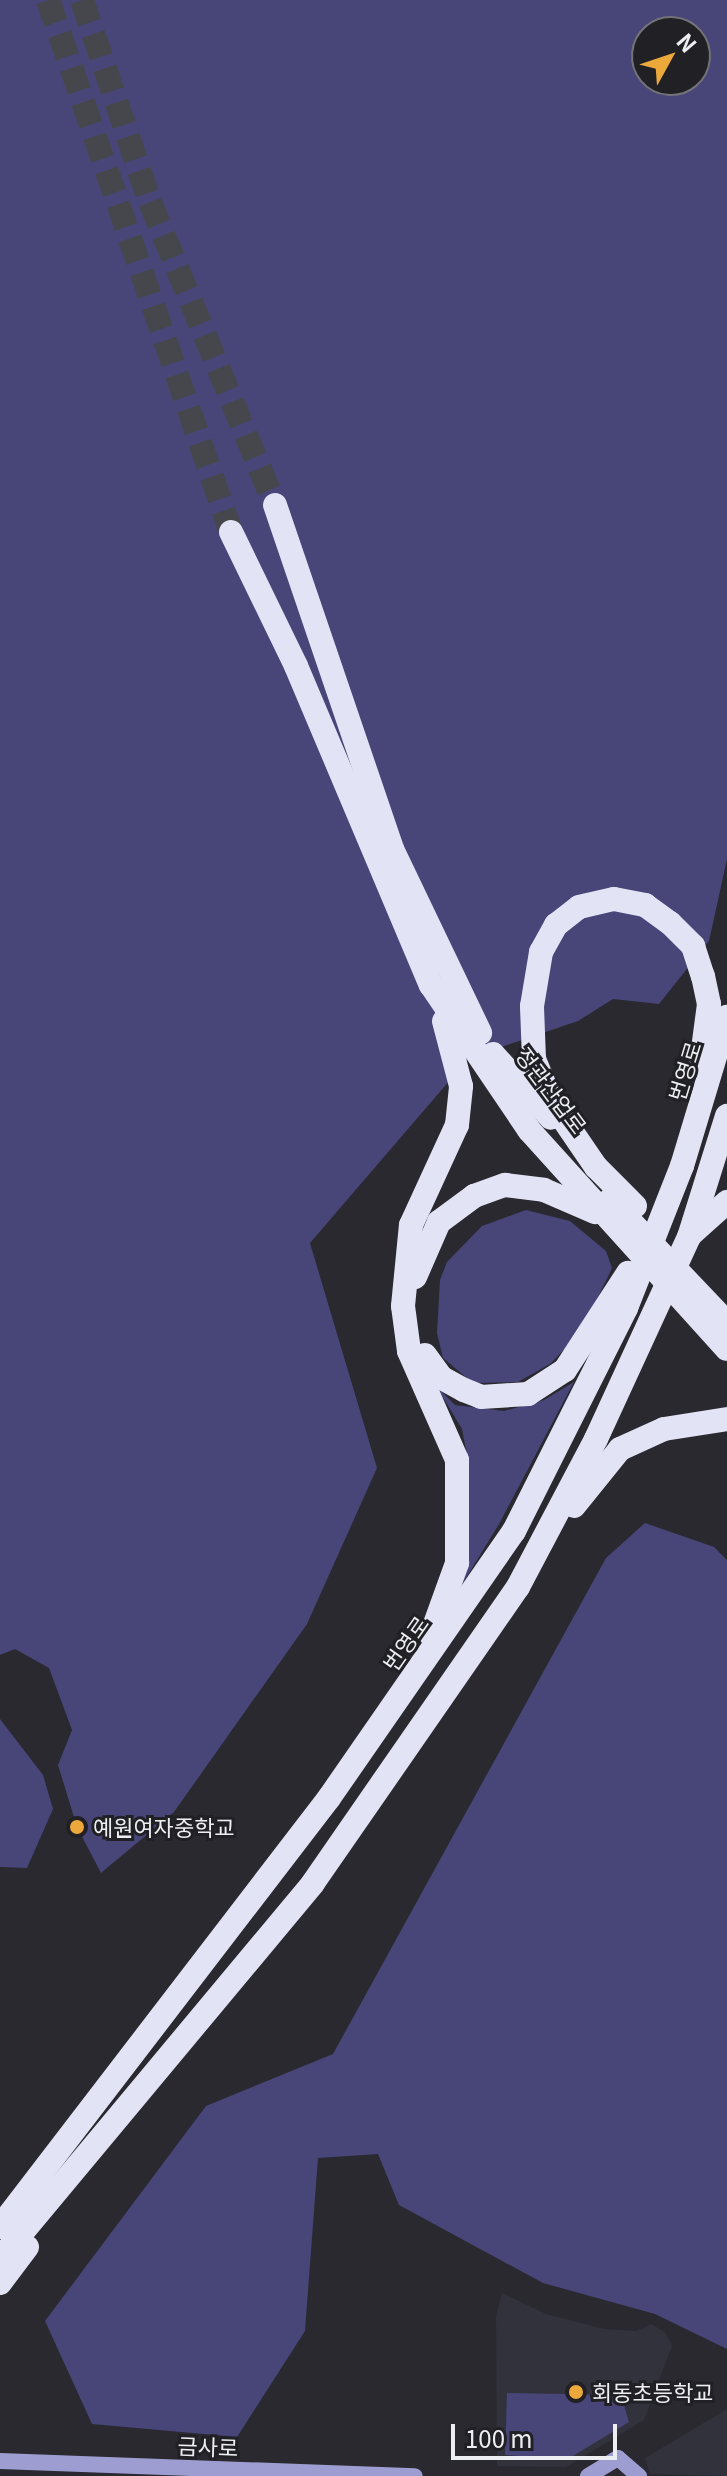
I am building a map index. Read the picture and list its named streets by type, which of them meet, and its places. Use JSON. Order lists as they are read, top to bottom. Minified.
{"streets":{"highway":["번영로","정관산업로"],"main road":["금사로"]},"crossings":[["번영로","정관산업로"]],"places":["예원여자중학교","회동초등학교"],"scale_bar":"100 m","north":"top right"}
